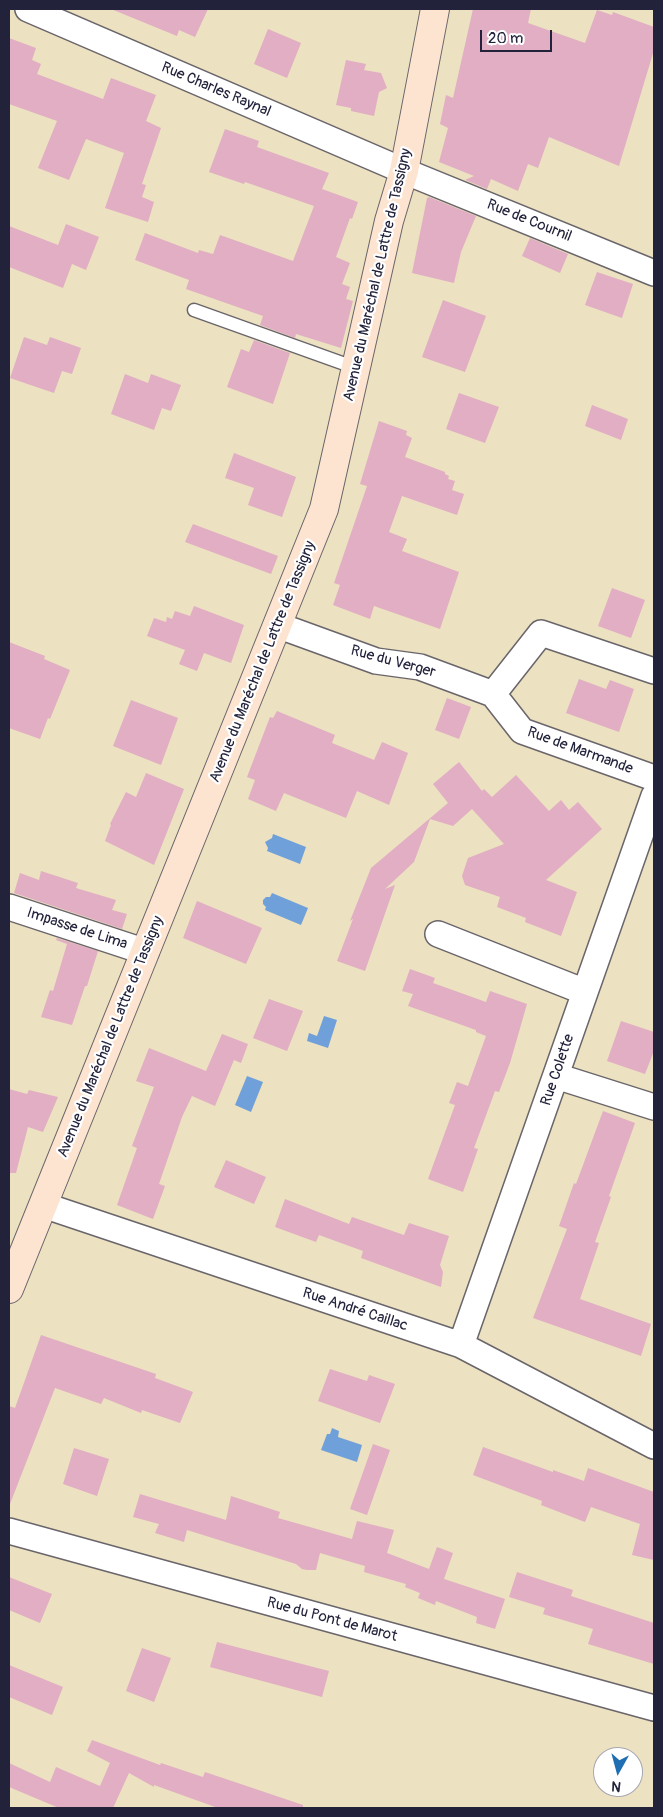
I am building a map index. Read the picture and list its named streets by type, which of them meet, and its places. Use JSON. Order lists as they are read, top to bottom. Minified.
{"streets":{"main road":["Avenue du Maréchal de Lattre de Tassigny"],"street":["Rue Charles Raynal","Rue de Cournil","Rue du Verger","Rue de Marmande","Impasse de Lima","Rue Colette","Rue André Caillac","Rue du Pont de Marot"]},"crossings":[["Rue Charles Raynal","Rue de Cournil"],["Rue Charles Raynal","Avenue du Maréchal de Lattre de Tassigny"],["Rue de Cournil","Avenue du Maréchal de Lattre de Tassigny"],["Avenue du Maréchal de Lattre de Tassigny","Rue du Verger"],["Avenue du Maréchal de Lattre de Tassigny","Impasse de Lima"],["Avenue du Maréchal de Lattre de Tassigny","Rue André Caillac"],["Rue du Verger","Rue de Marmande"],["Rue Colette","Rue André Caillac"]],"scale_bar":"20 m","north":"bottom"}
